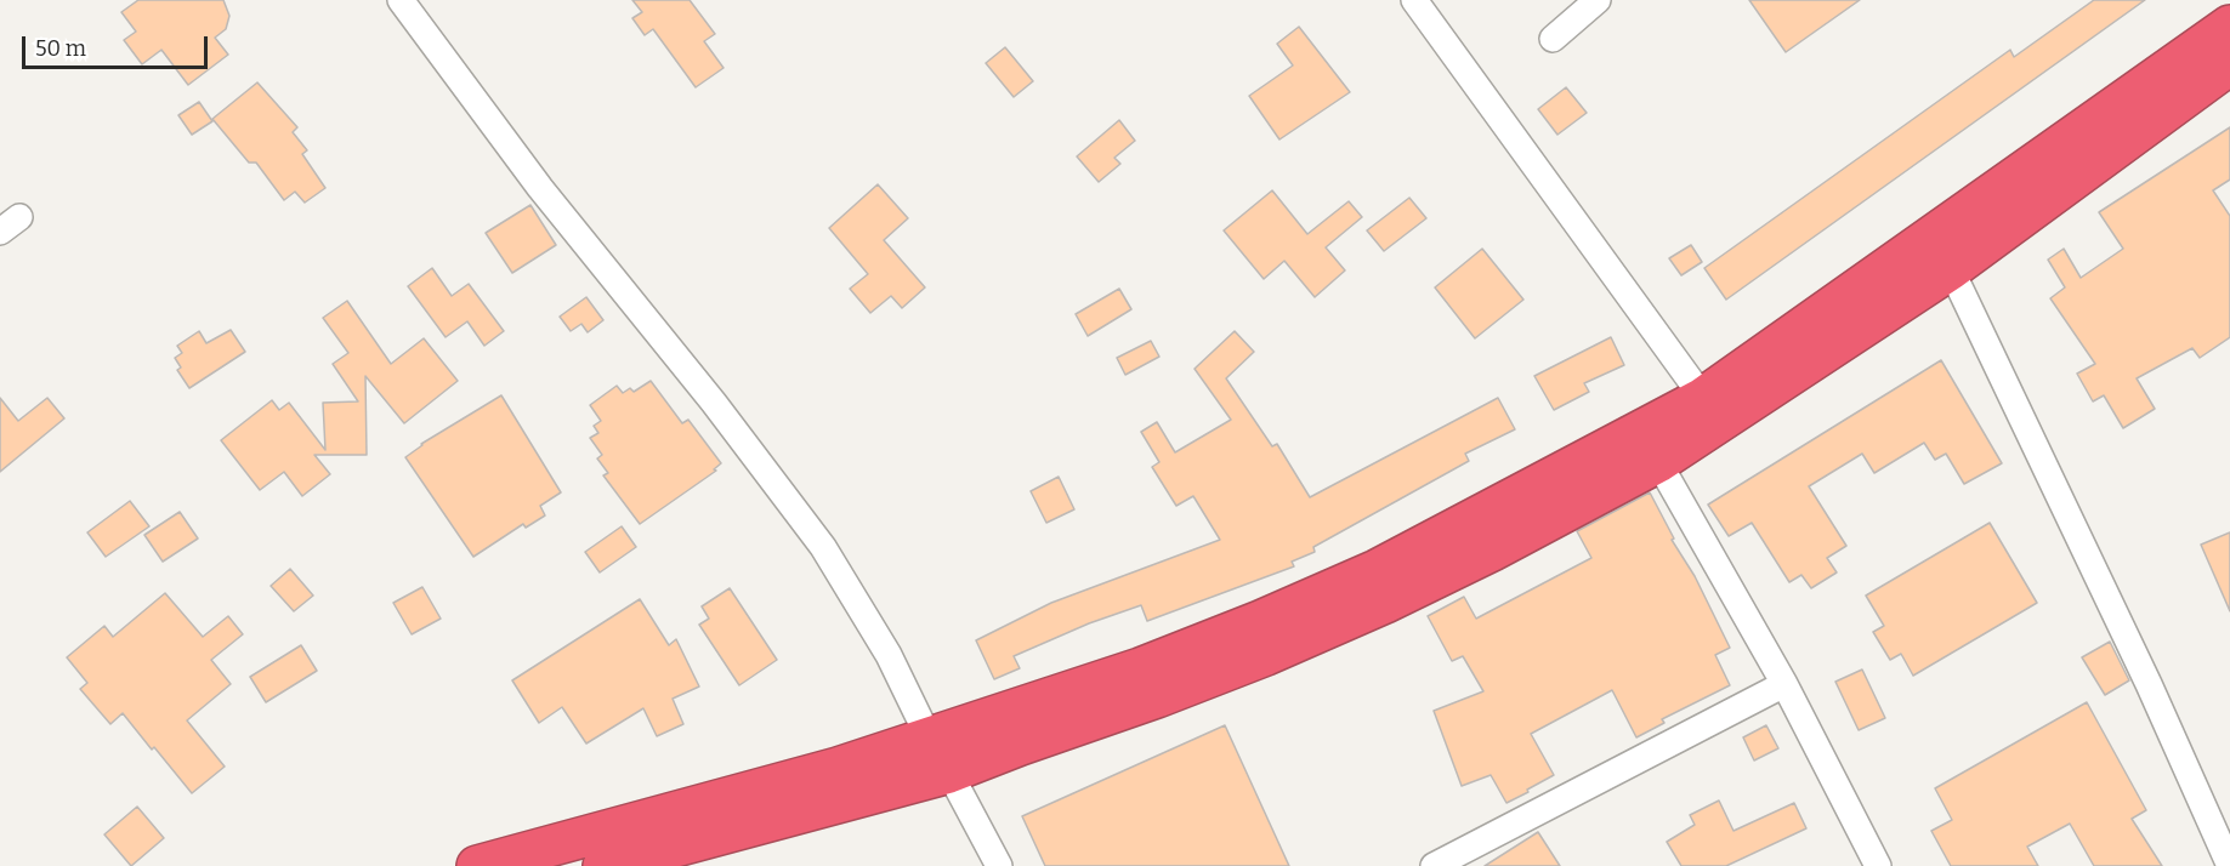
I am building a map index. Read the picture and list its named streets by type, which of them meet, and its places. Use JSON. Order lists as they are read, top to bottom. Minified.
{"scale_bar":"50 m"}
